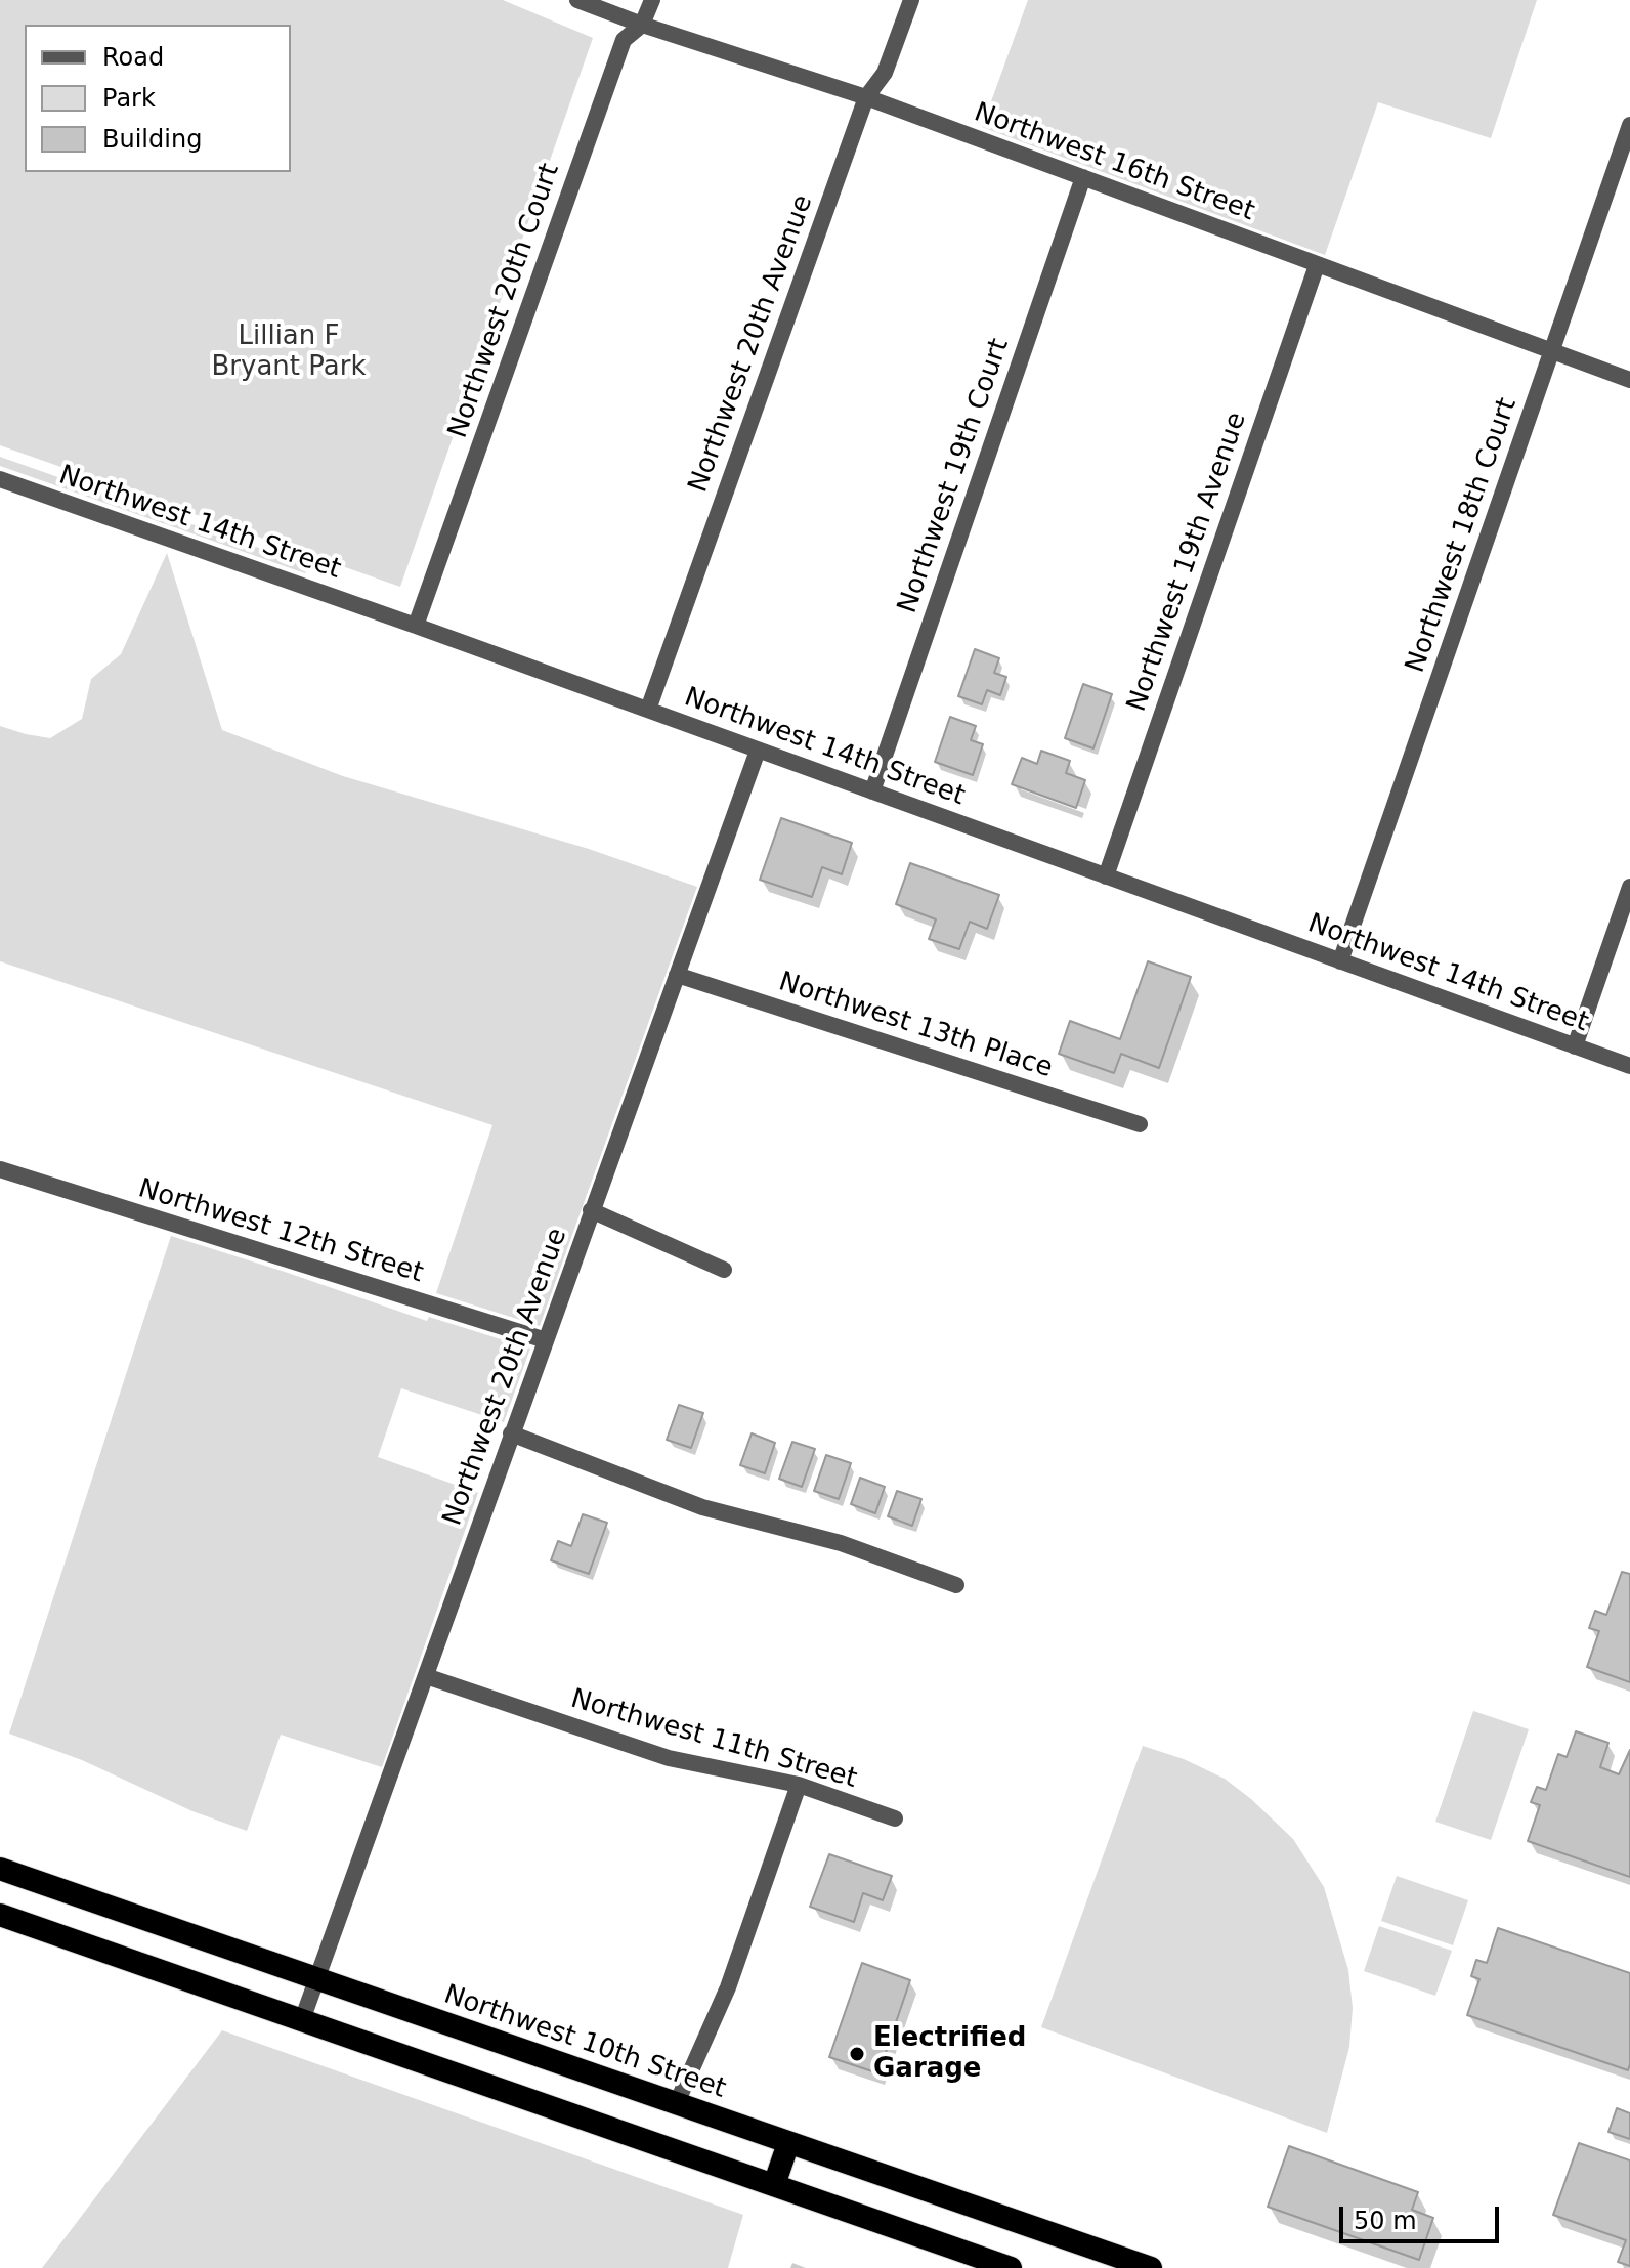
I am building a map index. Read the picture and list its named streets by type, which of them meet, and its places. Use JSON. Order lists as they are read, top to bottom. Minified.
{"streets":{"highway":["Northwest 10th Street"],"street":["Northwest 16th Street","Northwest 20th Court","Northwest 20th Avenue","Northwest 19th Court","Northwest 14th Street","Northwest 18th Court","Northwest 19th Avenue","Northwest 13th Place","Northwest 12th Street","Northwest 11th Street"]},"crossings":[["Northwest 16th Street","Northwest 20th Court"],["Northwest 16th Street","Northwest 20th Avenue"],["Northwest 16th Street","Northwest 19th Court"],["Northwest 16th Street","Northwest 18th Court"],["Northwest 16th Street","Northwest 19th Avenue"],["Northwest 20th Court","Northwest 14th Street"],["Northwest 20th Avenue","Northwest 14th Street"],["Northwest 20th Avenue","Northwest 13th Place"],["Northwest 20th Avenue","Northwest 12th Street"],["Northwest 20th Avenue","Northwest 11th Street"],["Northwest 20th Avenue","Northwest 10th Street"],["Northwest 19th Court","Northwest 14th Street"],["Northwest 14th Street","Northwest 18th Court"],["Northwest 14th Street","Northwest 19th Avenue"]],"parks":["Lillian F Bryant Park"],"places":["Electrified Garage"],"legend":["Road","Park","Building"],"scale_bar":"50 m"}
